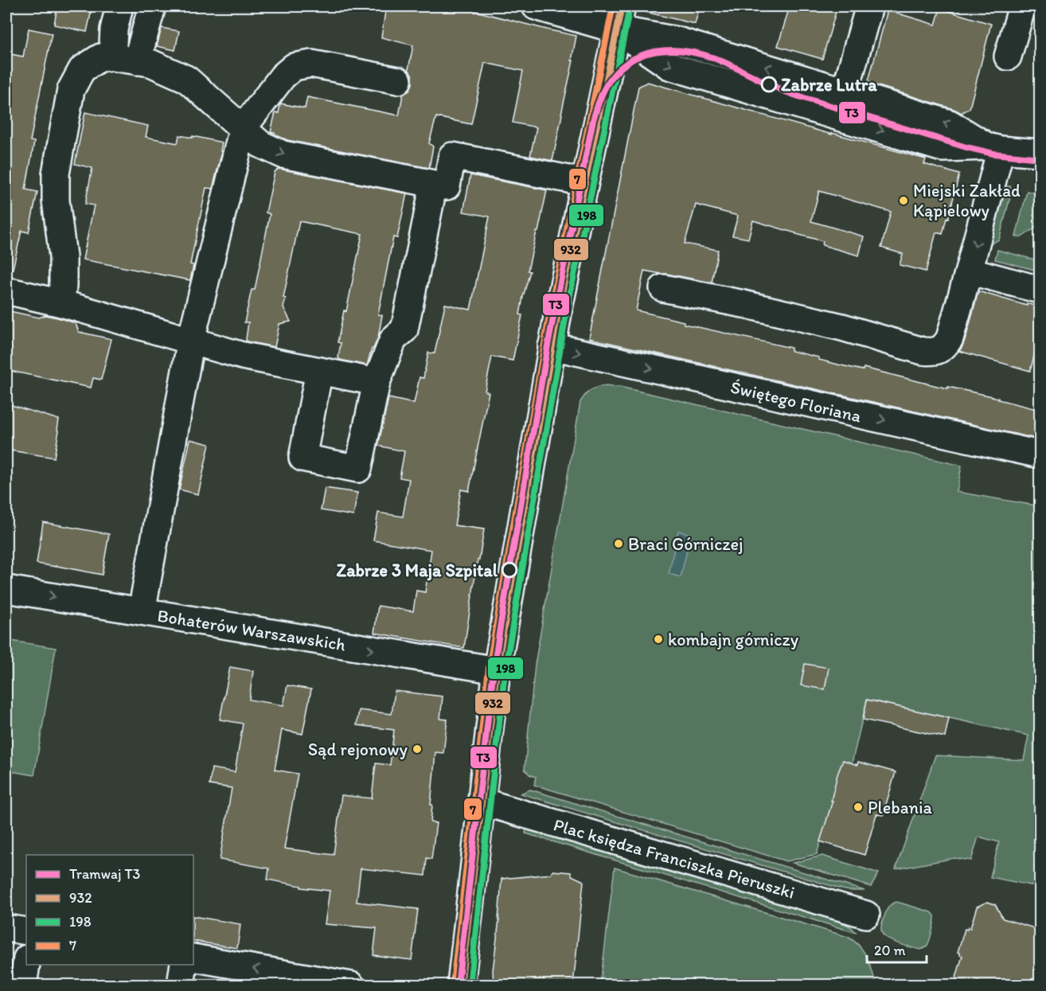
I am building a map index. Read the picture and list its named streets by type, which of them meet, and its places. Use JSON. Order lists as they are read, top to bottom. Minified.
{"streets":{"street":["Świętego Floriana","Bohaterów Warszawskich","Plac księdza Franciszka Pieruszki"]},"one_way":["Świętego Floriana","Bohaterów Warszawskich"],"places":["Zabrze Lutra","Miejski Zakład Kąpielowy","Braci Górniczej","Zabrze 3 Maja Szpital","kombajn górniczy","Sąd rejonowy","Plebania"],"lines":["transit line 932","transit line 7","transit line 198","tram line T3"],"legend":["Tramwaj T3","932","198","7"],"scale_bar":"20 m"}
